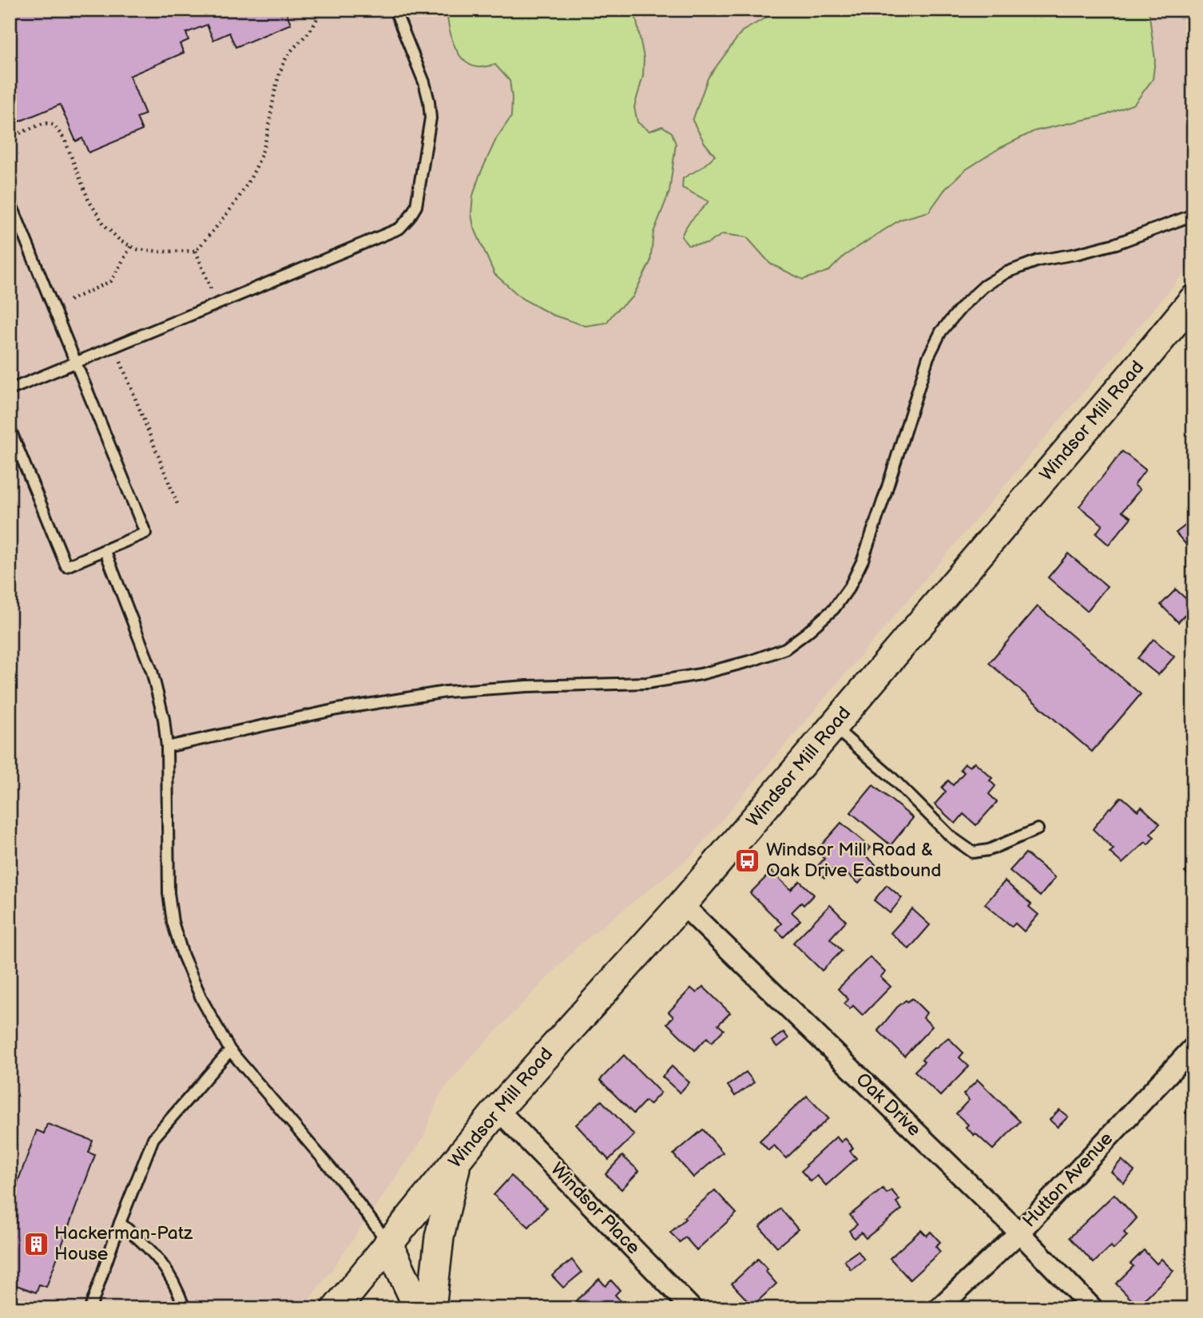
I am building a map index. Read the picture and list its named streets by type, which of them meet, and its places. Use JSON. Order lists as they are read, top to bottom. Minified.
{"streets":{"main road":["Windsor Mill Road"],"street":["Oak Drive","Hutton Avenue","Windsor Place"]},"crossings":[["Windsor Mill Road","Oak Drive"],["Windsor Mill Road","Windsor Place"],["Oak Drive","Hutton Avenue"]],"places":{"bus stop":["Windsor Mill Road & Oak Drive Eastbound"],"building":["Hackerman-Patz House"]}}
